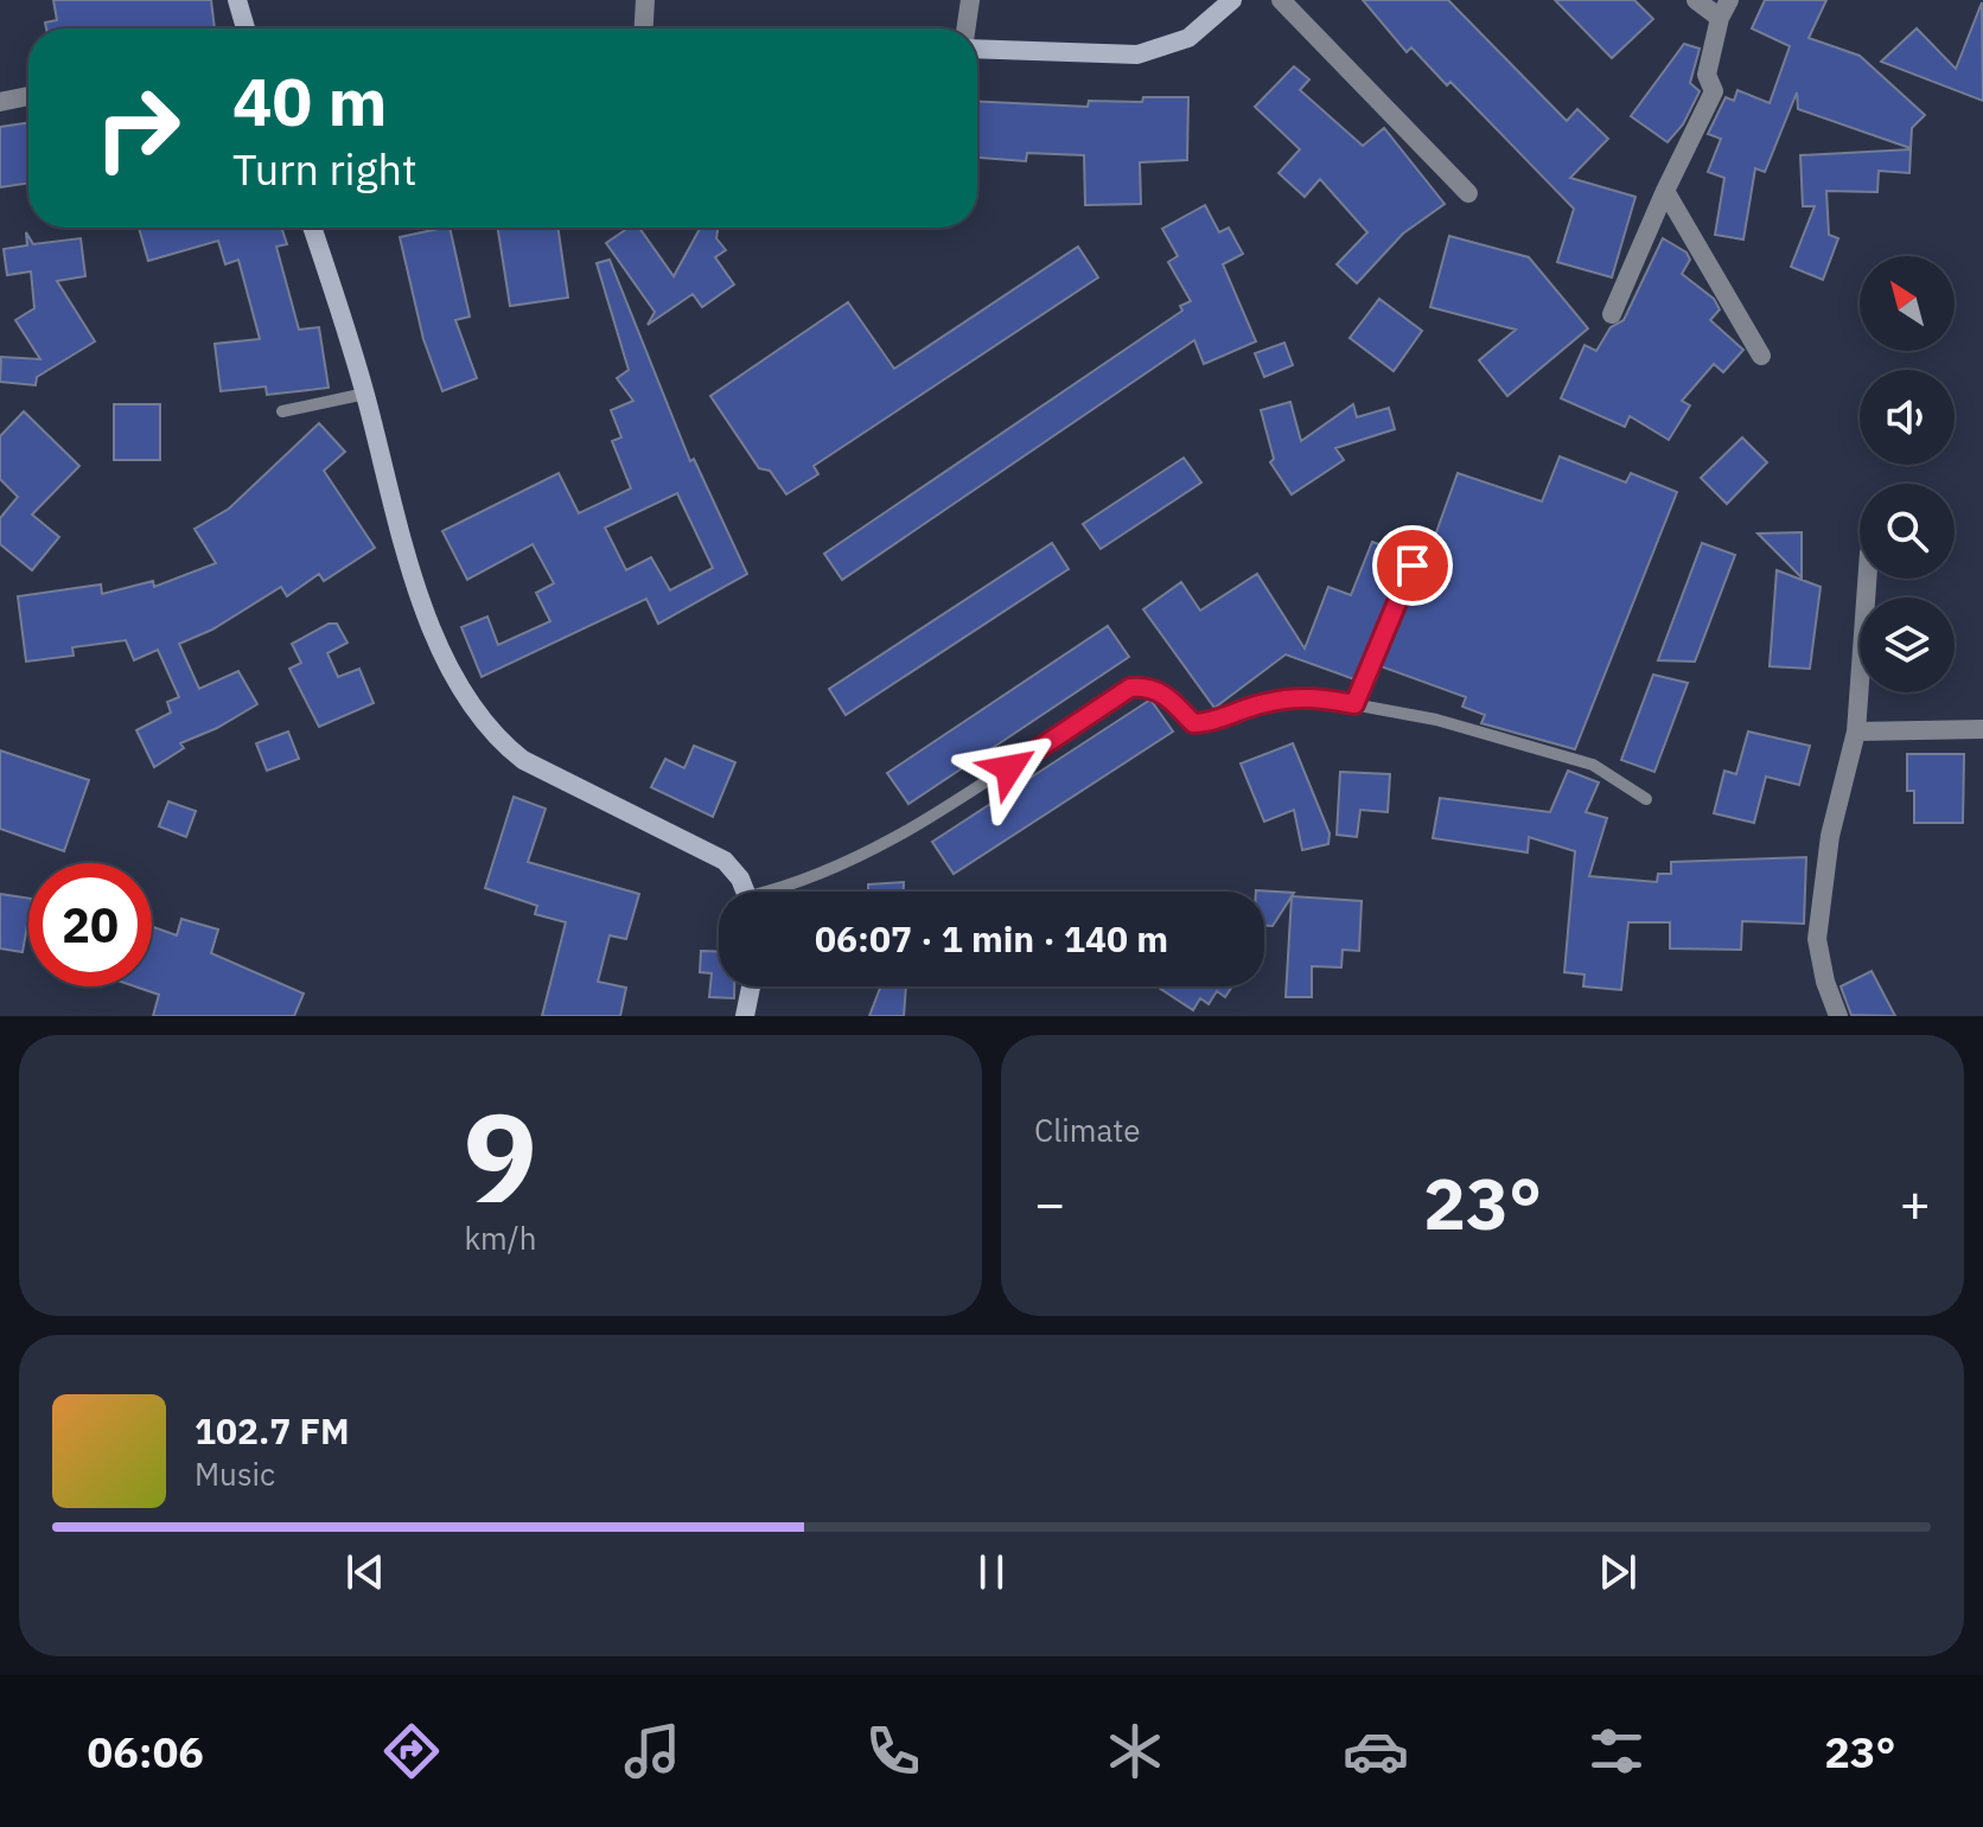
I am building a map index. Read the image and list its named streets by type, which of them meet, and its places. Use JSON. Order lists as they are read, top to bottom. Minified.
{"north":"top left","page":{"turn":["40 m","Turn right"],"limit":"20","trip":"06:07 · 1 min · 140 m","tile":[["9","km/h"],"Climate"],"heat":["−","23°","+"],"song":["102.7 FM","Music"],"tabs":["06:06","23°"]}}
